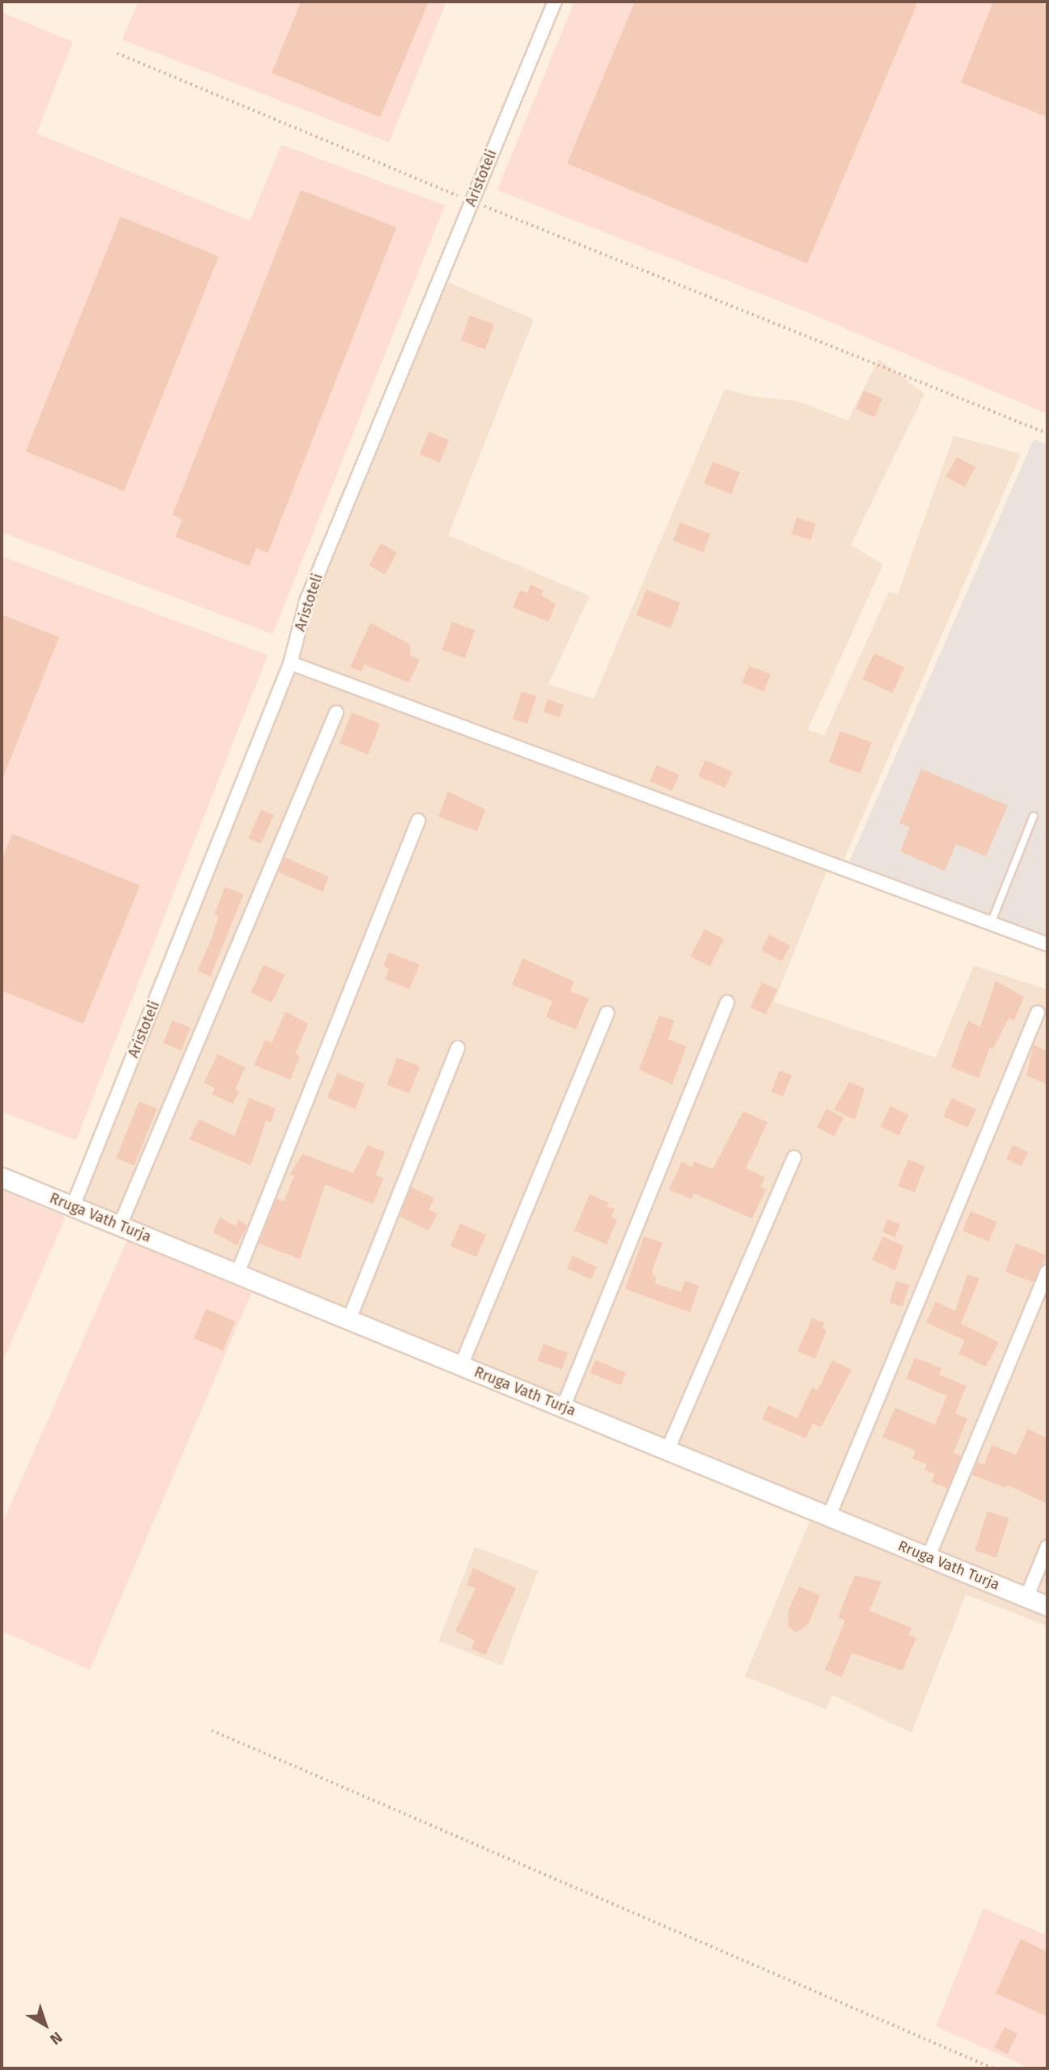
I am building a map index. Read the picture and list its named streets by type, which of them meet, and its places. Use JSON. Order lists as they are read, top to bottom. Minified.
{"streets":{"street":["Aristoteli","Rruga Vath Turja"]},"crossings":[["Aristoteli","Rruga Vath Turja"]],"north":"bottom right"}
